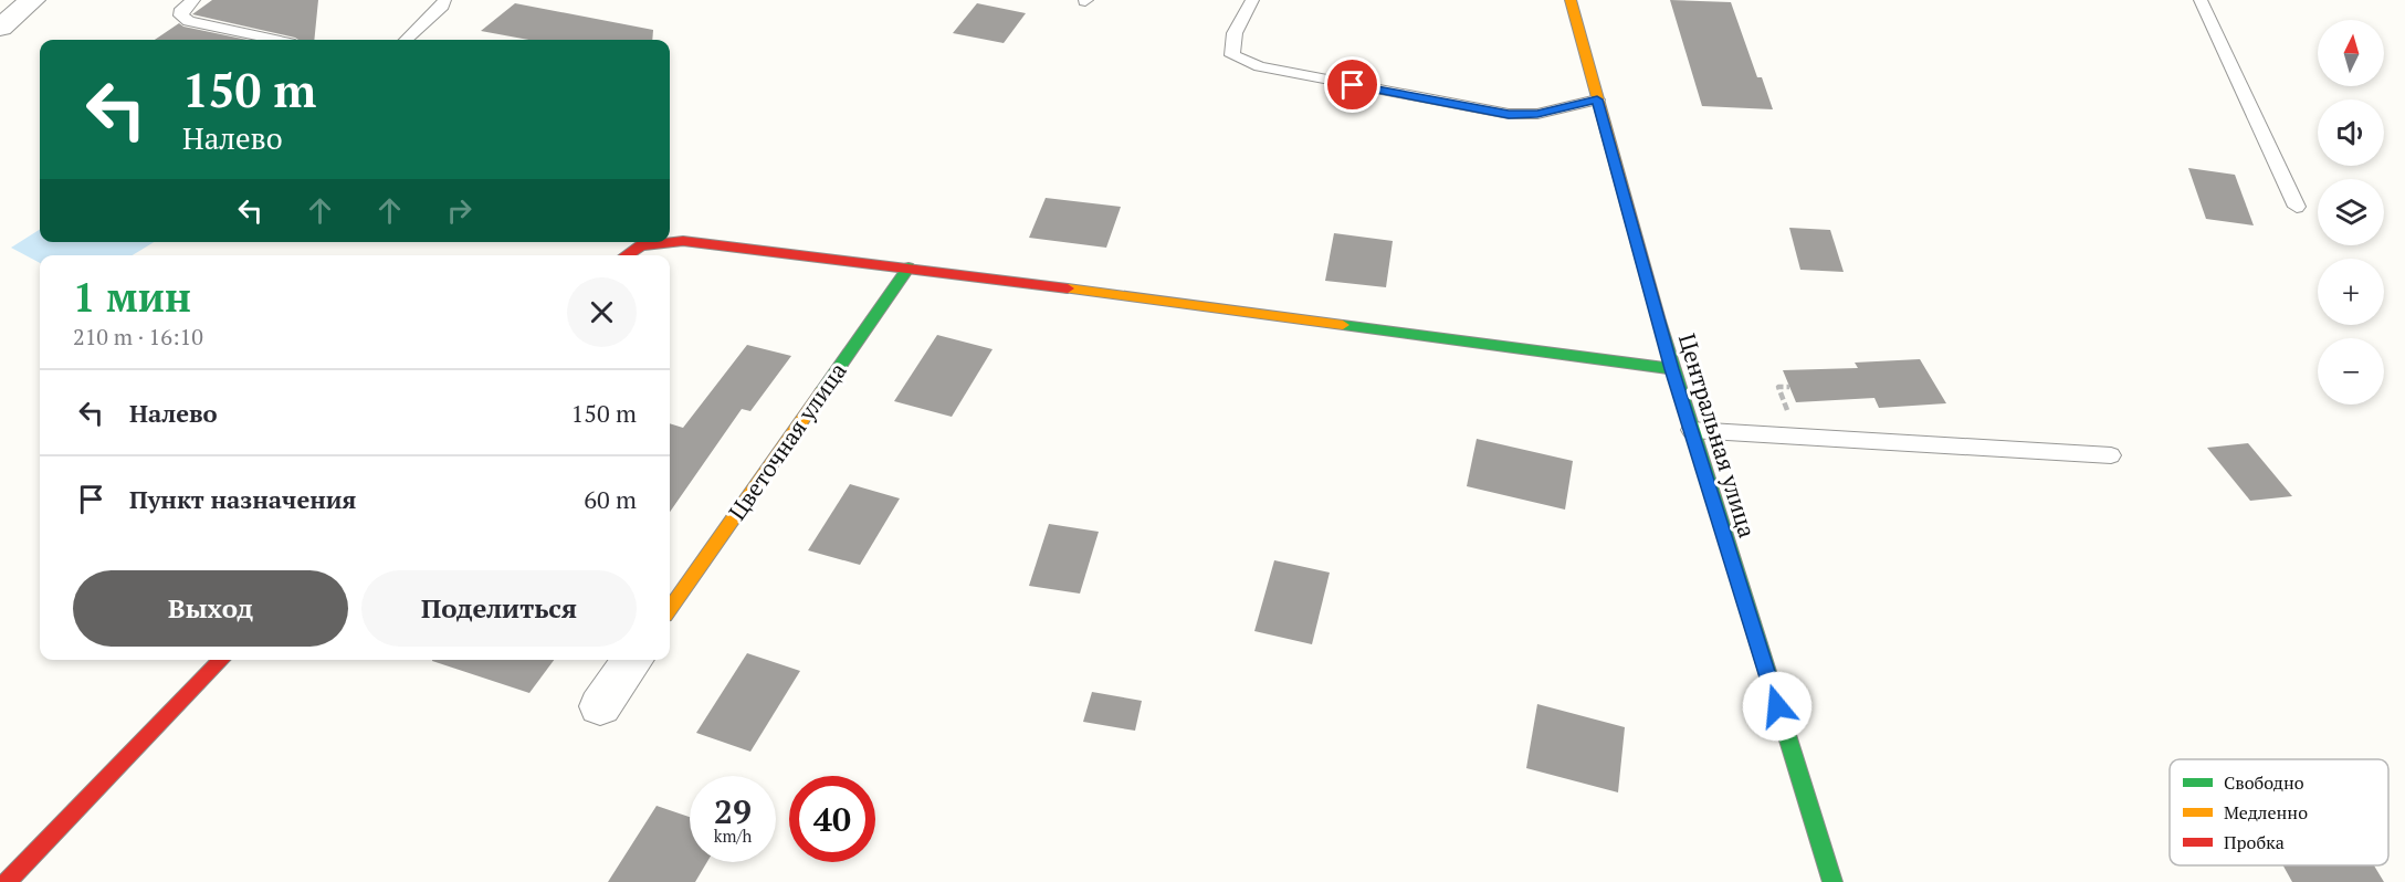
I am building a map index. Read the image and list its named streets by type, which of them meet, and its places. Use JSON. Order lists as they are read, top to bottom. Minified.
{"streets":{"street":["Центральная улица","Цветочная улица"]},"legend":["Свободно","Медленно","Пробка"],"north":"top","page":{"map_buttons":["+","−"],"turn":["150 m","Налево"],"heading":["1 мин","210 m · 16:10"],"list":[{"name":"Налево","value":"150 m"},{"name":"Пункт назначения","value":"60 m"}],"buttons":["Выход","Поделиться"],"speed":"29 km/h","limit":"40"}}
